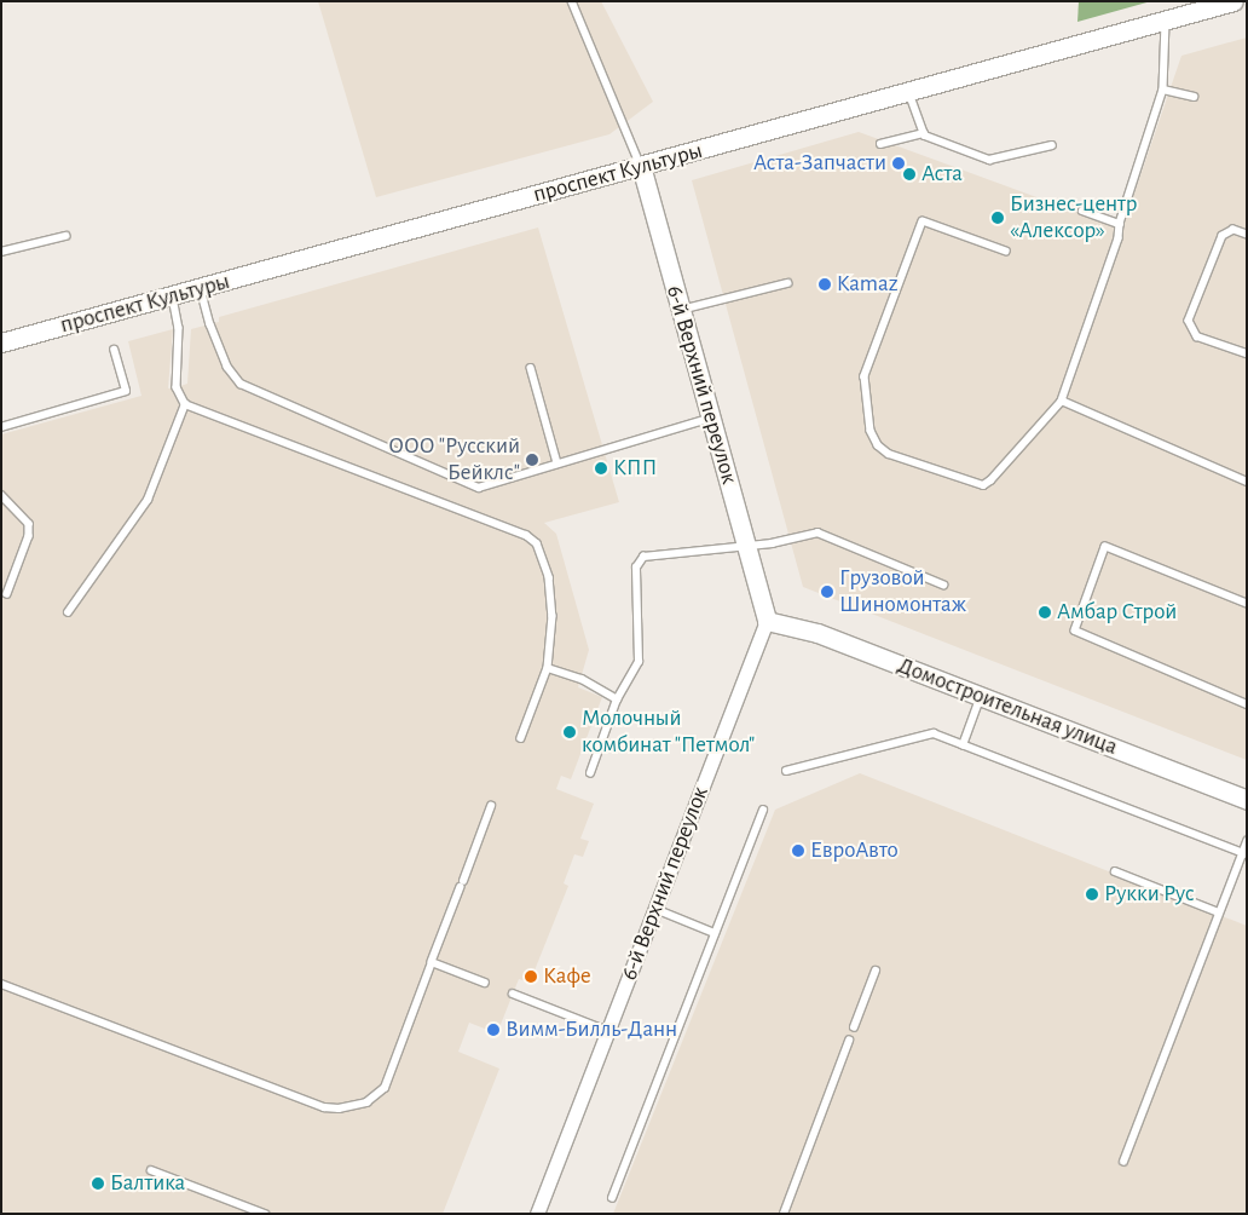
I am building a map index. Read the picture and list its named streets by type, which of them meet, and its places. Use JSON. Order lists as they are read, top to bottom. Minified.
{"streets":{"street":["проспект Культуры","6-й Верхний переулок","Домостроительная улица"]},"crossings":[["проспект Культуры","6-й Верхний переулок"],["6-й Верхний переулок","Домостроительная улица"]],"places":["Аста-Запчасти","Аста","Бизнес-центр «Алексор»","Kamaz","ООО \"Русский Бейклс\"","КПП","Грузовой Шиномонтаж","Амбар Строй","Молочный комбинат \"Петмол\"","ЕвроАвто","Рукки Рус","Кафе","Вимм-Билль-Данн","Балтика"]}
